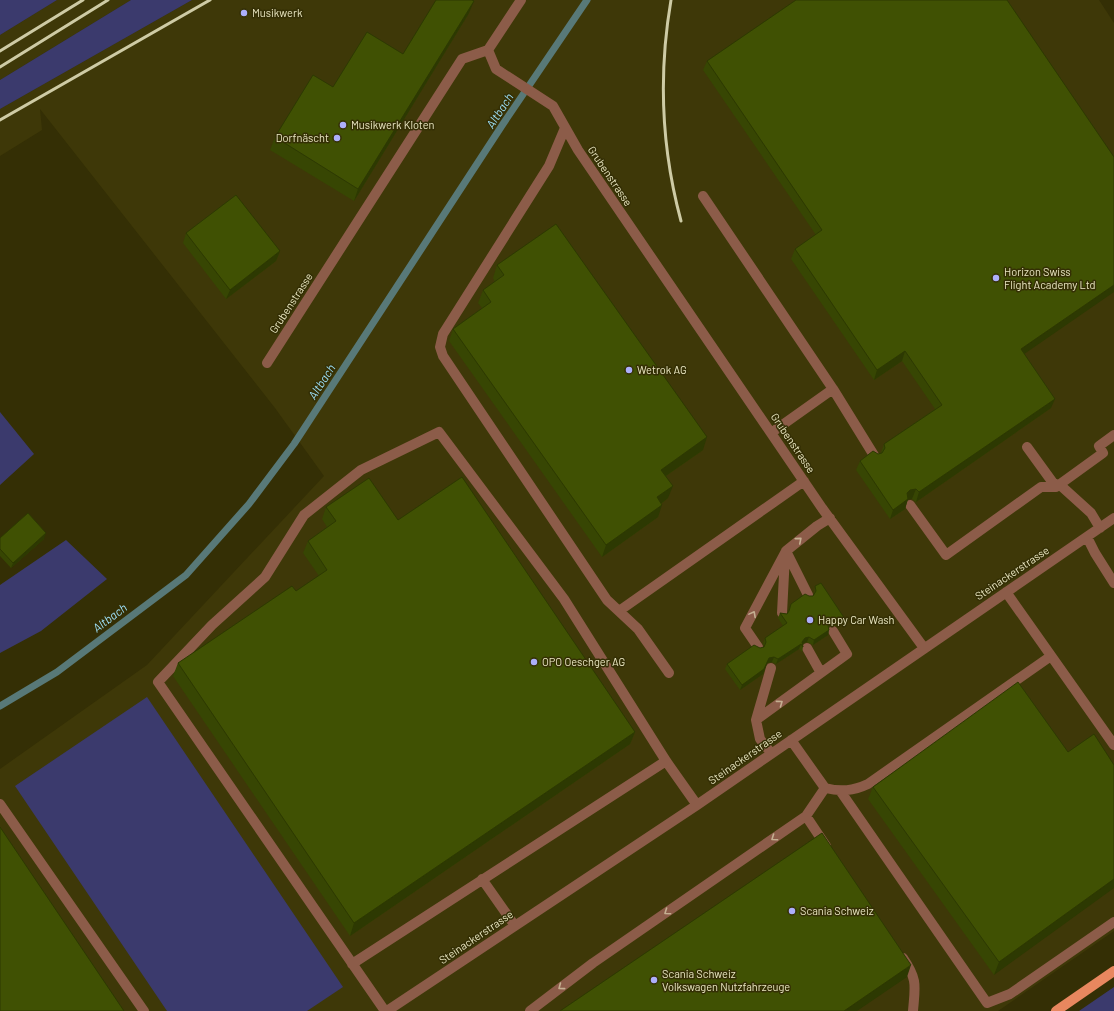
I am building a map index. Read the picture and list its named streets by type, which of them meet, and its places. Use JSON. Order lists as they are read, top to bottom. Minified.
{"streets":{"street":["Grubenstrasse","Steinackerstrasse"]},"crossings":[["Grubenstrasse","Steinackerstrasse"]],"water":["Altbach"],"places":["Musikwerk","Musikwerk Kloten","Dorfnäscht","Horizon Swiss Flight Academy Ltd","Wetrok AG","Happy Car Wash","OPO Oeschger AG","Scania Schweiz","Scania Schweiz Volkswagen Nutzfahrzeuge"]}
